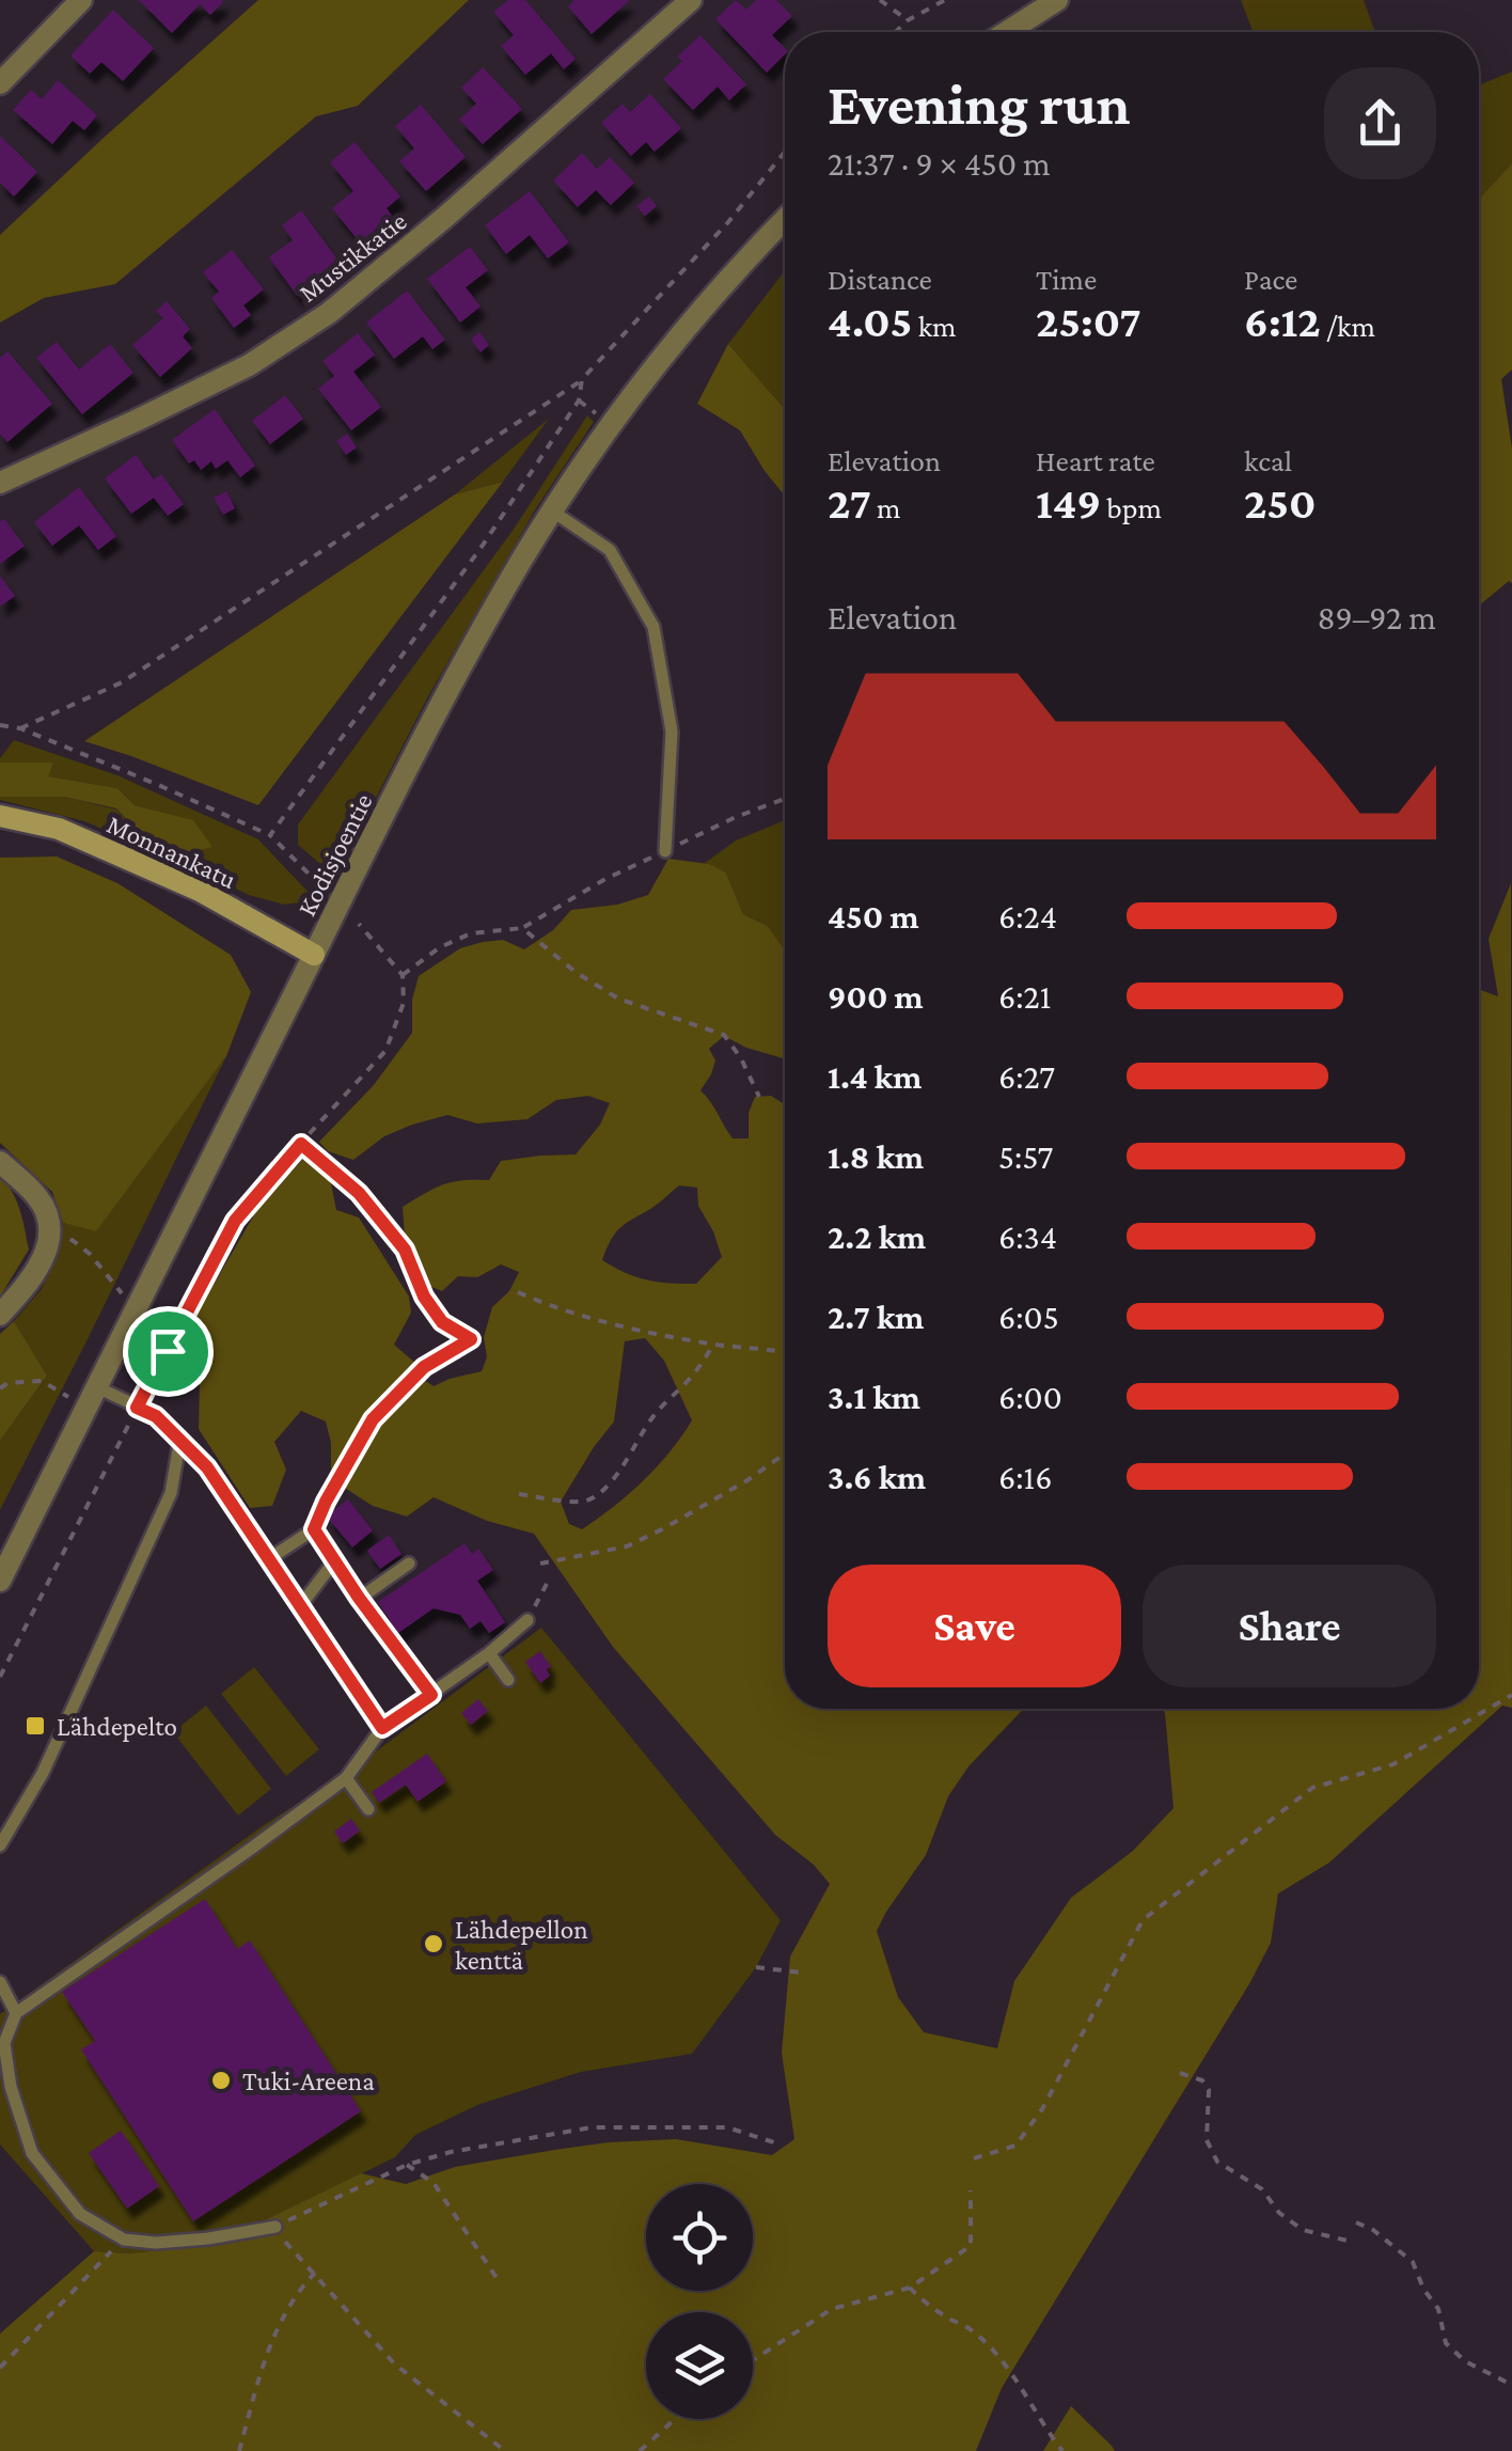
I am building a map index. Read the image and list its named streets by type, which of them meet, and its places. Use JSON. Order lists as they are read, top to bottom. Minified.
{"streets":{"main road":["Monnankatu"],"street":["Mustikkatie","Kodisjoentie"]},"crossings":[["Monnankatu","Kodisjoentie"]],"places":{"transit":["Lähdepelto"],"other":["Lähdepellon kenttä","Tuki-Areena"]},"page":{"heading":["Evening run","21:37 · 9 × 450 m"],"stats":[["Distance","4.05 km"],["Time","25:07"],["Pace","6:12 /km"],["Elevation","27 m"],["Heart rate","149 bpm"],["kcal","250"]],"chart":["Elevation","89–92 m"],"list":[{"name":"450 m","note":"6:24"},{"name":"900 m","note":"6:21"},{"name":"1.4 km","note":"6:27"},{"name":"1.8 km","note":"5:57"},{"name":"2.2 km","note":"6:34"},{"name":"2.7 km","note":"6:05"},{"name":"3.1 km","note":"6:00"},{"name":"3.6 km","note":"6:16"}],"buttons":["Save","Share"]}}
